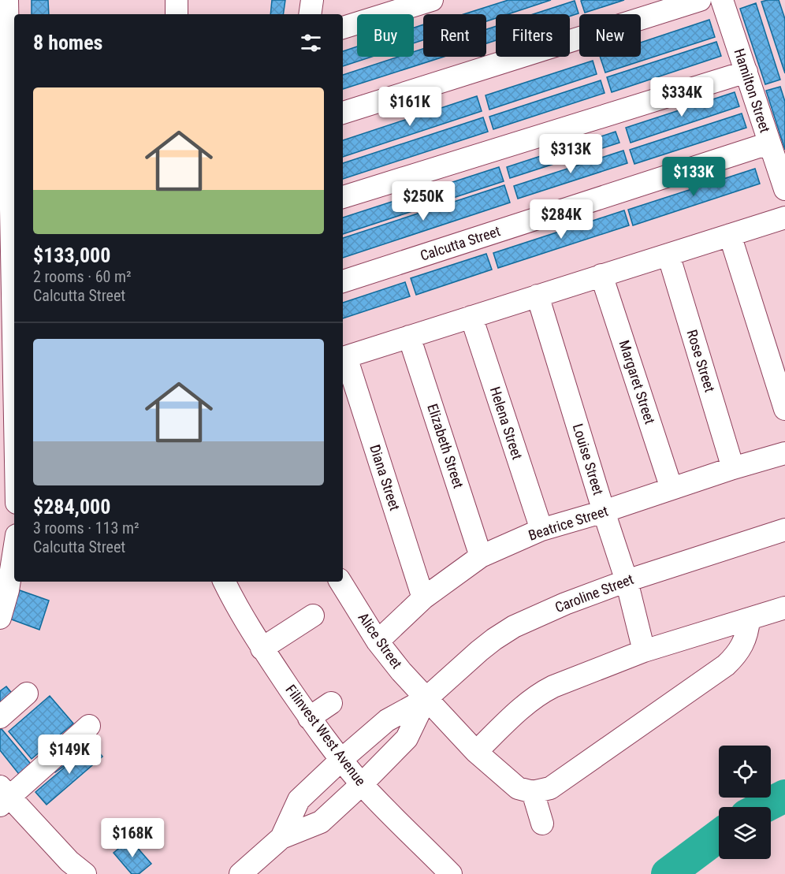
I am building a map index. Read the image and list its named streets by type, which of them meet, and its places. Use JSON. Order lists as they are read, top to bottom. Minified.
{"streets":{"street":["Hamilton Street","Calcutta Street","Rose Street","Margaret Street","Helena Street","Elizabeth Street","Louise Street","Diana Street","Beatrice Street","Caroline Street","Alice Street","Filinvest West Avenue"]},"crossings":[["Hamilton Street","Calcutta Street"],["Rose Street","Beatrice Street"],["Margaret Street","Beatrice Street"],["Helena Street","Beatrice Street"],["Elizabeth Street","Beatrice Street"],["Louise Street","Beatrice Street"],["Louise Street","Caroline Street"],["Diana Street","Beatrice Street"],["Beatrice Street","Alice Street"],["Caroline Street","Alice Street"]],"page":{"chip":["Buy","Rent","Filters","New"],"heading":"8 homes","list":[{"name":"$133,000","note":"2 rooms · 60 m² · Calcutta Street"},{"name":"$284,000","note":"3 rooms · 113 m² · Calcutta Street"}],"price":["$334K","$161K","$313K","$133K","$250K","$284K","$149K","$168K"]}}
